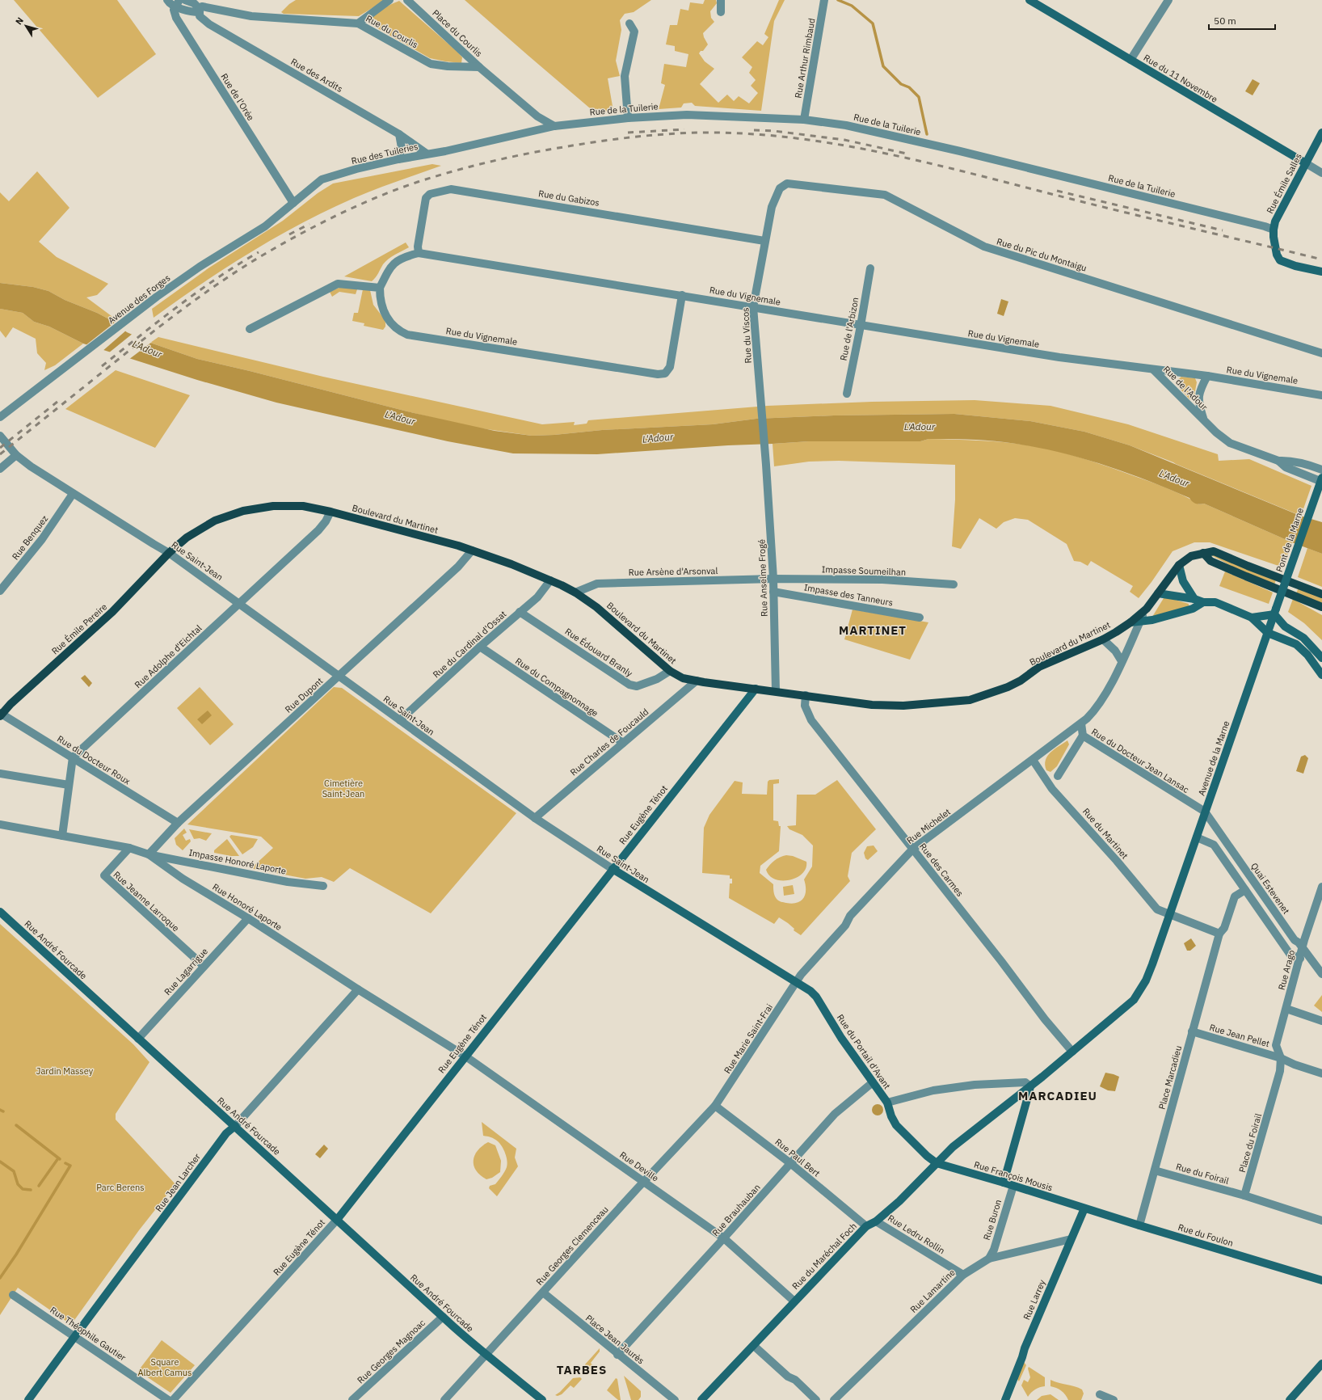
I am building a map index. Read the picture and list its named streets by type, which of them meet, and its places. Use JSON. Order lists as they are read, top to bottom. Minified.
{"streets":{"main road":["Boulevard du Martinet","Rue Émile Pereire"],"street":["Rue du Courlis","Place du Courlis","Rue Arthur Rimbaud","Rue des Ardits","Rue du 11 Novembre","Rue de l'Orée","Rue de la Tuilerie","Rue des Tuileries","Rue Émile Salles","Rue du Gabizos","Rue du Pic du Montaigu","Rue du Vignemale","Avenue des Forges","Rue de l'Arbizon","Rue du Viscos","Rue de l'Adour","Rue Benquez","Pont de la Marne","Rue Saint-Jean","Impasse Soumeilhan","Rue Arsène d'Arsonval","Rue Anselme Frogé","Impasse des Tanneurs","Rue du Cardinal d'Ossat","Rue Édouard Branly","Rue Adolphe d'Eichtal","Rue du Compagnonnage","Rue Dupont","Rue Charles de Foucauld","Avenue de la Marne","Rue du Docteur Roux","Rue du Docteur Jean Lansac","Rue Eugène Ténot","Rue Michelet","Rue du Martinet","Impasse Honoré Laporte","Rue des Carmes","Quai Estevenet","Rue Jeanne Larroque","Rue Honoré Laporte","Rue André Fourcade","Rue Arago","Rue Lagarrigue","Rue Jean Pellet","Rue Marie Saint-Frai","Rue du Portail d'Avant","Place Marcadieu","Place du Foirail","Rue Paul Bert","Rue Deville","Rue du Foirail","Rue François Mousis","Rue Jean Larcher","Rue Brauhauban","Rue Buron","Rue Ledru Rollin","Rue du Foulon","Rue Georges Clemenceau","Rue du Maréchal Foch","Rue Lamartine","Rue Larrey","Rue Théophile Gautier","Place Jean Jaurès","Rue Georges Magnoac"]},"crossings":[["Rue du Courlis","Place du Courlis"],["Rue du Courlis","Rue des Ardits"],["Rue Arthur Rimbaud","Rue de la Tuilerie"],["Rue des Ardits","Rue des Tuileries"],["Rue du 11 Novembre","Rue Émile Salles"],["Rue de l'Orée","Rue des Tuileries"],["Rue de l'Orée","Avenue des Forges"],["Rue de la Tuilerie","Rue des Tuileries"],["Rue de la Tuilerie","Rue Émile Salles"],["Rue des Tuileries","Avenue des Forges"],["Rue du Gabizos","Rue du Vignemale"],["Rue du Gabizos","Rue du Viscos"],["Rue du Pic du Montaigu","Rue du Viscos"],["Rue du Vignemale","Rue de l'Arbizon"],["Rue du Vignemale","Rue du Viscos"],["Rue du Vignemale","Rue de l'Adour"],["Rue du Viscos","Rue Anselme Frogé"],["Boulevard du Martinet","Rue Saint-Jean"],["Boulevard du Martinet","Rue Arsène d'Arsonval"],["Boulevard du Martinet","Rue Anselme Frogé"],["Boulevard du Martinet","Rue Émile Pereire"],["Boulevard du Martinet","Rue du Cardinal d'Ossat"],["Boulevard du Martinet","Rue Édouard Branly"],["Boulevard du Martinet","Rue Adolphe d'Eichtal"],["Boulevard du Martinet","Rue Dupont"],["Boulevard du Martinet","Rue Charles de Foucauld"],["Boulevard du Martinet","Rue du Docteur Jean Lansac"],["Boulevard du Martinet","Rue Eugène Ténot"],["Boulevard du Martinet","Rue des Carmes"],["Rue Benquez","Rue Saint-Jean"],["Pont de la Marne","Avenue de la Marne"],["Rue Saint-Jean","Rue Émile Pereire"],["Rue Saint-Jean","Rue du Cardinal d'Ossat"],["Rue Saint-Jean","Rue Adolphe d'Eichtal"],["Rue Saint-Jean","Rue Dupont"],["Rue Saint-Jean","Rue Charles de Foucauld"],["Rue Saint-Jean","Rue Eugène Ténot"],["Rue Saint-Jean","Rue Michelet"],["Rue Saint-Jean","Rue Marie Saint-Frai"],["Rue Saint-Jean","Rue du Portail d'Avant"],["Impasse Soumeilhan","Rue Arsène d'Arsonval"],["Impasse Soumeilhan","Rue Anselme Frogé"],["Rue Arsène d'Arsonval","Rue Anselme Frogé"],["Rue Anselme Frogé","Impasse des Tanneurs"],["Rue Émile Pereire","Rue du Docteur Roux"],["Rue du Cardinal d'Ossat","Rue Édouard Branly"],["Rue du Cardinal d'Ossat","Rue du Compagnonnage"],["Rue Adolphe d'Eichtal","Rue du Docteur Roux"],["Rue du Compagnonnage","Rue Charles de Foucauld"],["Rue Dupont","Rue du Docteur Roux"],["Rue Dupont","Impasse Honoré Laporte"],["Rue Dupont","Rue Honoré Laporte"],["Avenue de la Marne","Rue du Docteur Jean Lansac"],["Avenue de la Marne","Rue du Martinet"],["Avenue de la Marne","Quai Estevenet"],["Rue du Docteur Jean Lansac","Rue Michelet"],["Rue du Docteur Jean Lansac","Quai Estevenet"],["Rue Eugène Ténot","Rue Honoré Laporte"],["Rue Eugène Ténot","Rue André Fourcade"],["Rue Eugène Ténot","Rue Deville"],["Rue Michelet","Rue du Martinet"],["Rue Michelet","Rue des Carmes"],["Rue Michelet","Rue Marie Saint-Frai"],["Rue Michelet","Rue du Portail d'Avant"],["Impasse Honoré Laporte","Rue Honoré Laporte"],["Quai Estevenet","Rue Arago"],["Rue Jeanne Larroque","Rue Honoré Laporte"],["Rue Jeanne Larroque","Rue Lagarrigue"],["Rue Honoré Laporte","Rue Lagarrigue"],["Rue Honoré Laporte","Rue Deville"],["Rue Honoré Laporte","Rue Jean Larcher"],["Rue André Fourcade","Rue Lagarrigue"],["Rue André Fourcade","Rue Jean Larcher"],["Rue André Fourcade","Rue Georges Clemenceau"],["Rue André Fourcade","Rue Georges Magnoac"],["Rue Arago","Rue Jean Pellet"],["Rue Arago","Place du Foirail"],["Rue Jean Pellet","Place Marcadieu"],["Rue Jean Pellet","Place du Foirail"],["Rue Marie Saint-Frai","Rue du Portail d'Avant"],["Rue Marie Saint-Frai","Rue Paul Bert"],["Rue Marie Saint-Frai","Rue Georges Clemenceau"],["Rue du Portail d'Avant","Rue Brauhauban"],["Rue du Portail d'Avant","Rue du Maréchal Foch"],["Place Marcadieu","Rue du Foirail"],["Place Marcadieu","Rue du Foulon"],["Place du Foirail","Rue du Foirail"],["Rue Paul Bert","Rue Brauhauban"],["Rue Paul Bert","Rue Georges Clemenceau"],["Rue Paul Bert","Rue du Maréchal Foch"],["Rue Deville","Rue Brauhauban"],["Rue Deville","Rue Georges Clemenceau"],["Rue Deville","Rue du Maréchal Foch"],["Rue François Mousis","Rue Buron"],["Rue François Mousis","Rue du Foulon"],["Rue François Mousis","Rue du Maréchal Foch"],["Rue François Mousis","Rue Larrey"],["Rue Jean Larcher","Rue Théophile Gautier"],["Rue Brauhauban","Place Jean Jaurès"],["Rue Buron","Rue Lamartine"],["Rue Ledru Rollin","Rue du Maréchal Foch"],["Rue Ledru Rollin","Rue Lamartine"],["Rue du Foulon","Rue Larrey"],["Rue Georges Clemenceau","Place Jean Jaurès"],["Rue Lamartine","Rue Larrey"]],"districts":["MARTINET","MARCADIEU","TARBES"],"water":["L'Adour"],"parks":["Cimetière Saint-Jean","Jardin Massey","Parc Berens","Square Albert Camus"],"scale_bar":"50 m","north":"top left"}
